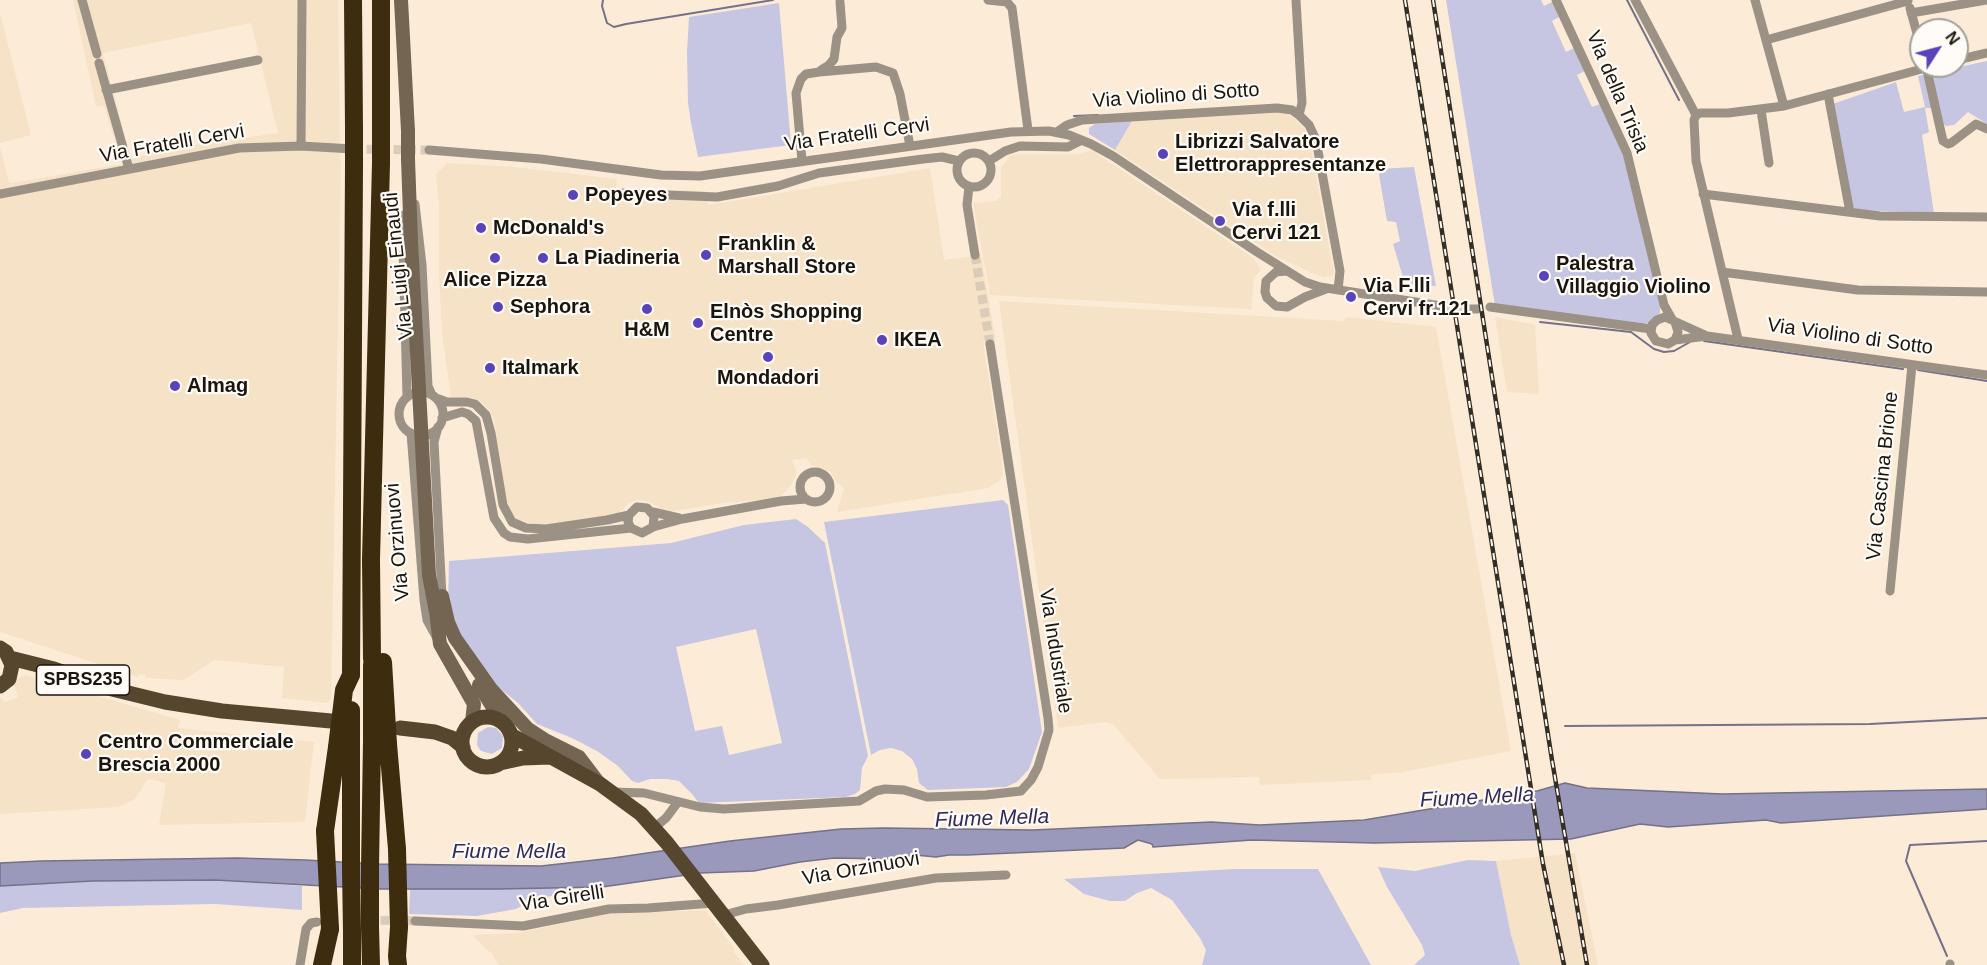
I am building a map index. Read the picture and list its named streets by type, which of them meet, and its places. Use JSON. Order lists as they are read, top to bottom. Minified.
{"streets":{"main road":["SPBS235"],"street":["Via della Trisia","Via Violino di Sotto","Via Fratelli Cervi","Via Luigi Einaudi","Via Cascina Brione","Via Orzinuovi","Via Industriale","Via Girelli"]},"crossings":[["Via della Trisia","Via Violino di Sotto"],["Via Violino di Sotto","Via Fratelli Cervi"],["Via Violino di Sotto","Via Cascina Brione"],["Via Luigi Einaudi","Via Orzinuovi"]],"water":["Fiume Mella"],"places":["Librizzi Salvatore Elettrorappresentanze","Popeyes","Via f.lli Cervi 121","McDonald's","Franklin & Marshall Store","Alice Pizza","La Piadineria","Palestra Villaggio Violino","Via F.lli Cervi fr.121","Sephora","H&M","Elnòs Shopping Centre","IKEA","Mondadori","Italmark","Almag","Centro Commerciale Brescia 2000"],"north":"top right"}
